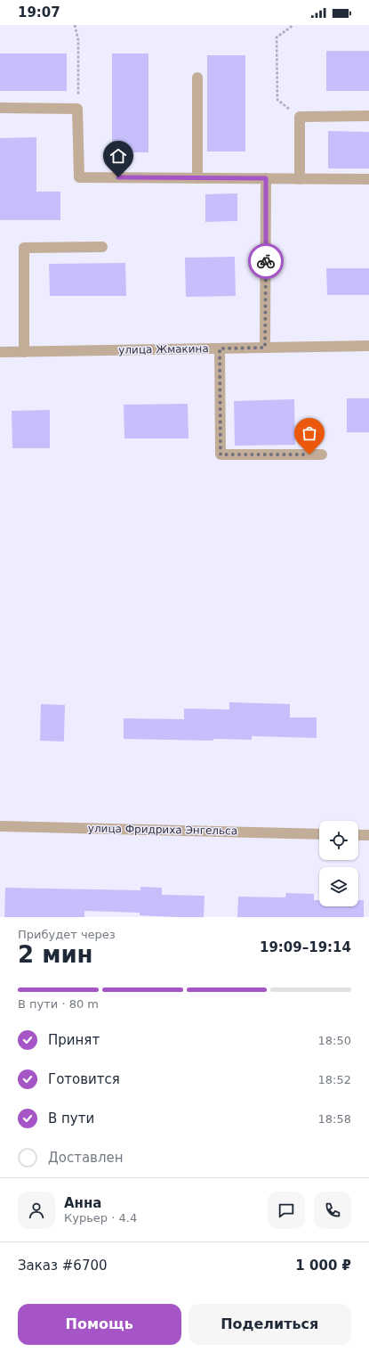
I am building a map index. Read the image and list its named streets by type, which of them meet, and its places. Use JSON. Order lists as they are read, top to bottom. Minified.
{"streets":{"street":["улица Жмакина","улица Фридриха Энгельса"]},"page":{"status":"19:07","heading":["2 мин","Прибудет через","19:09–19:14"],"panel":["Анна","Курьер · 4.4","Заказ #6700","1 000 ₽"],"bar":"В пути · 80 m","list":[["Принят","18:50"],["Готовится","18:52"],["В пути","18:58"],"Доставлен"],"buttons":["Помощь","Поделиться"]}}
